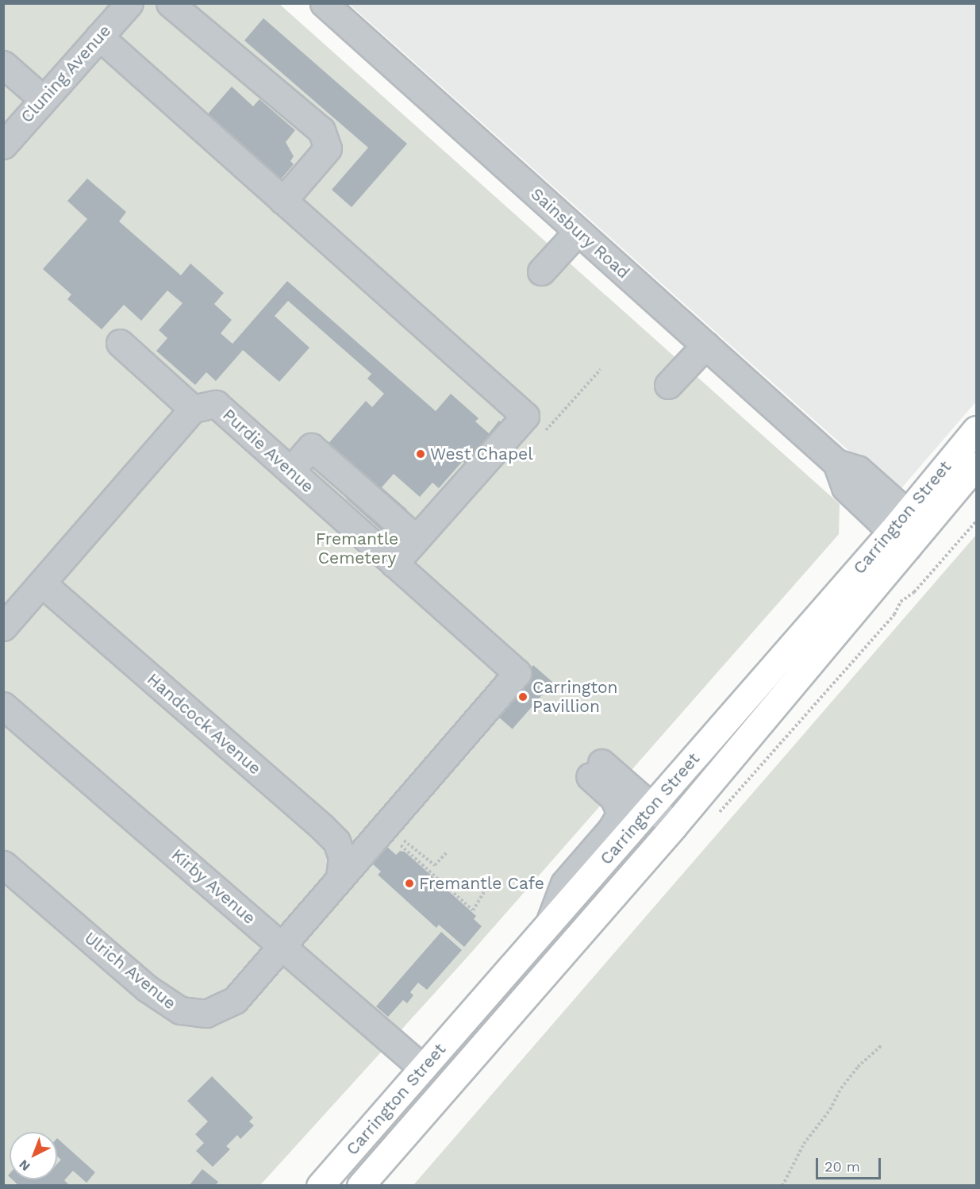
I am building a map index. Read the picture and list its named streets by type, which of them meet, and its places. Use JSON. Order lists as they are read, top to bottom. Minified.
{"streets":{"main road":["Carrington Street"],"street":["Cluning Avenue","Sainsbury Road","Purdie Avenue","Handcock Avenue","Kirby Avenue","Ulrich Avenue"]},"crossings":[["Sainsbury Road","Carrington Street"],["Purdie Avenue","Ulrich Avenue"],["Carrington Street","Kirby Avenue"],["Handcock Avenue","Ulrich Avenue"],["Kirby Avenue","Ulrich Avenue"]],"parks":["Fremantle Cemetery"],"places":["West Chapel","Carrington Pavillion","Fremantle Cafe"],"scale_bar":"20 m","north":"bottom left"}
